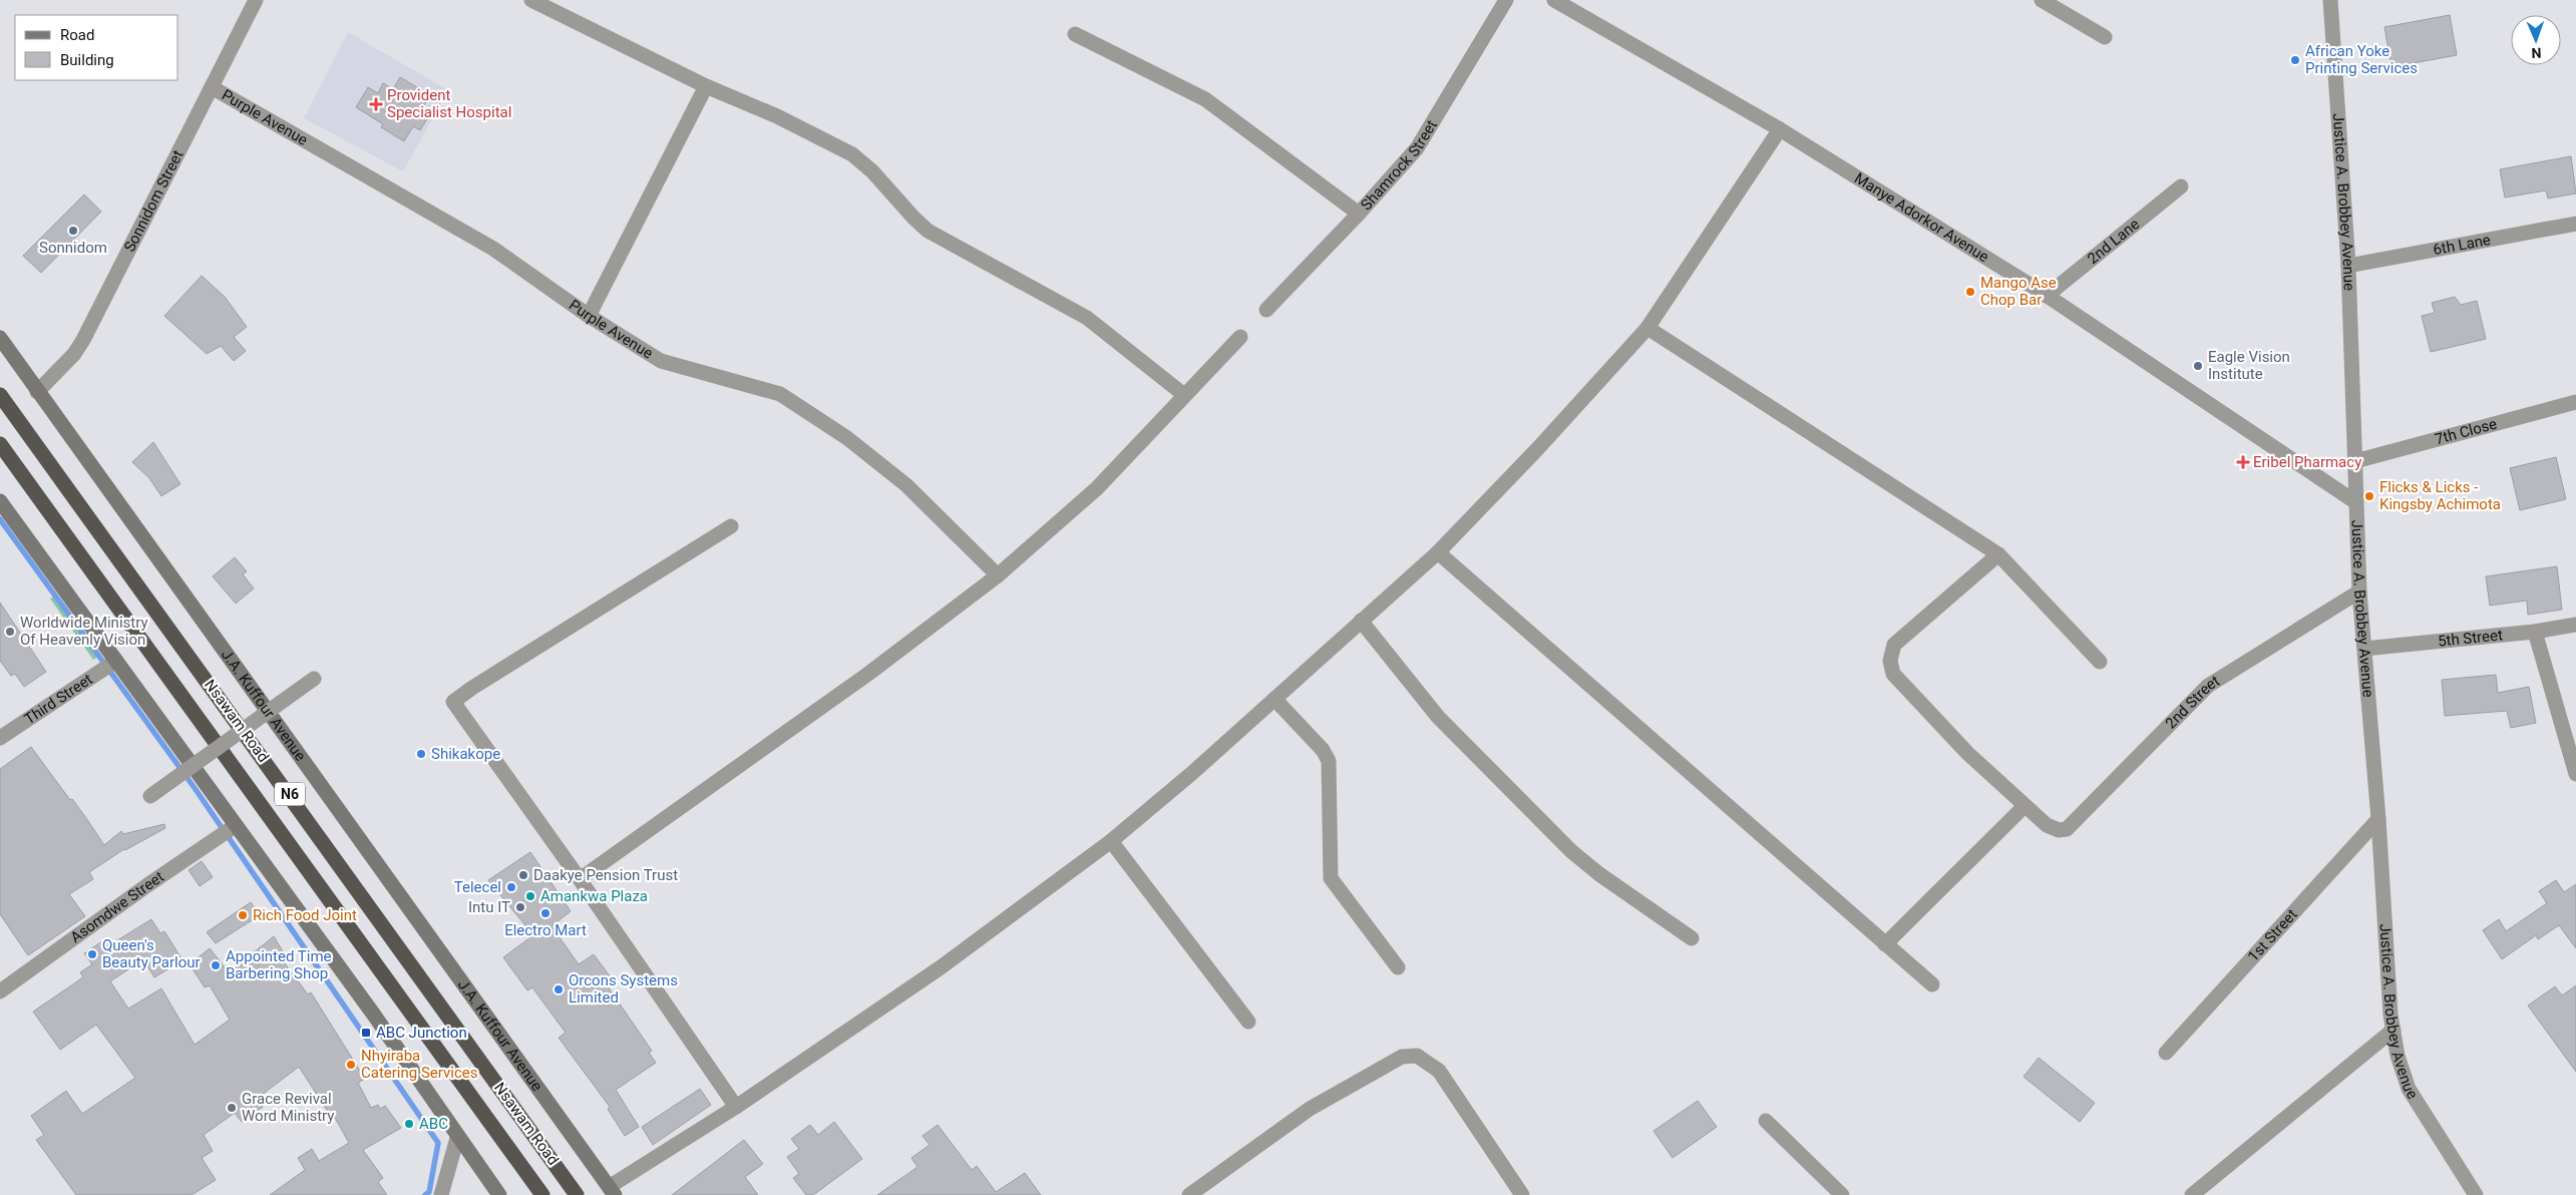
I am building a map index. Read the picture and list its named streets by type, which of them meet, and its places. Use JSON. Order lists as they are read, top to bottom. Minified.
{"streets":{"highway":["Nsawam Road","N6"],"main road":["J.A. Kuffour Avenue"],"street":["Purple Avenue","Shamrock Street","Sonnidom Street","Justice A. Brobbey Avenue","Manye Adorkor Avenue","2nd Lane","6th Lane","7th Close","5th Street","Third Street","2nd Street","Asomdwe Street","1st Street"]},"crossings":[["Purple Avenue","Sonnidom Street"],["Sonnidom Street","J.A. Kuffour Avenue"],["Justice A. Brobbey Avenue","Manye Adorkor Avenue"],["Justice A. Brobbey Avenue","6th Lane"],["Justice A. Brobbey Avenue","7th Close"],["Justice A. Brobbey Avenue","5th Street"],["Justice A. Brobbey Avenue","2nd Street"],["Justice A. Brobbey Avenue","1st Street"],["Manye Adorkor Avenue","2nd Lane"]],"places":{"other":["African Yoke Printing Services","Sonnidom","Mango Ase Chop Bar","Eagle Vision Institute","Flicks & Licks - Kingsby Achimota","Worldwide Ministry Of Heavenly Vision","Shikakope","Daakye Pension Trust","Telecel","Amankwa Plaza","Intu IT","Electro Mart","Rich Food Joint","Queen's Beauty Parlour","Appointed Time Barbering Shop","Orcons Systems Limited","Nhyiraba Catering Services","Grace Revival Word Ministry","ABC"],"health":["Provident Specialist Hospital","Eribel Pharmacy"],"transit":["ABC Junction"]},"legend":["Road","Building"],"north":"bottom"}
